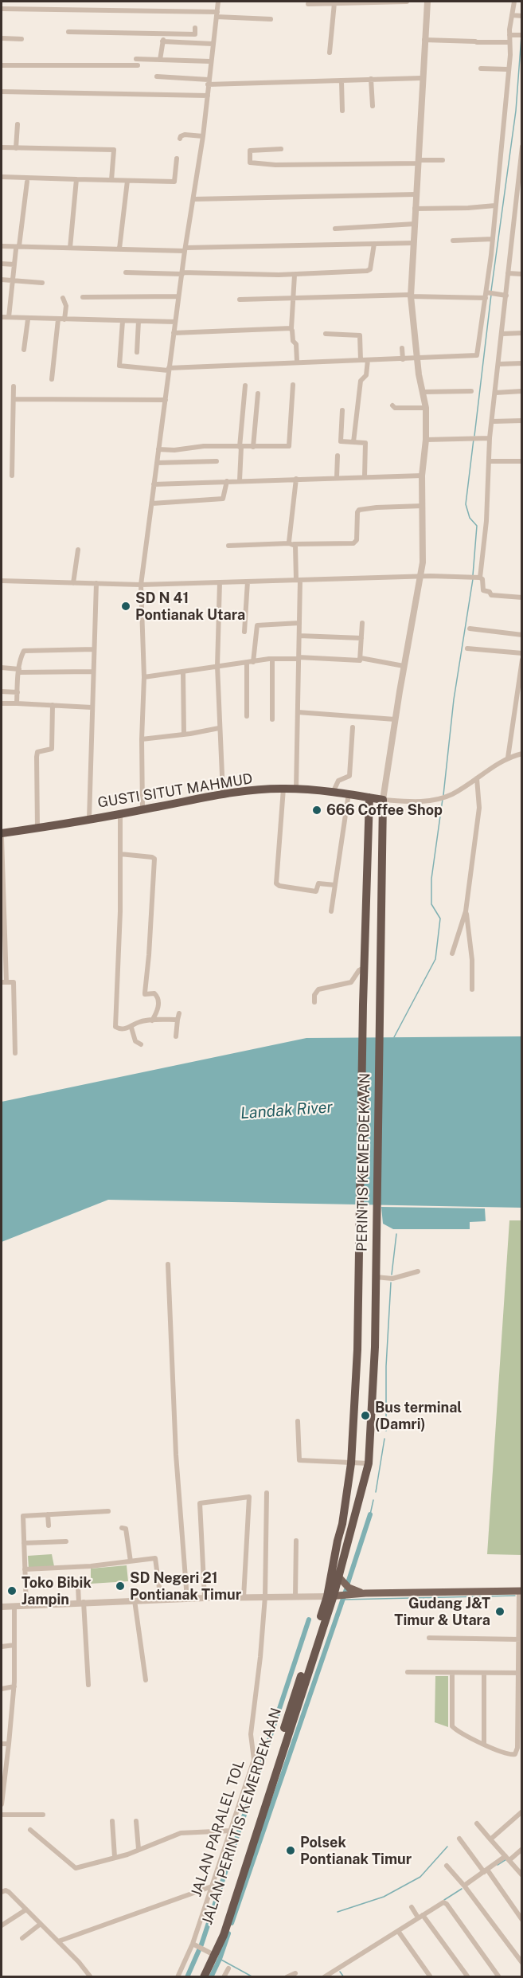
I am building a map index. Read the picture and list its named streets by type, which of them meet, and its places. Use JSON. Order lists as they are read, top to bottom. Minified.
{"streets":{"highway":["GUSTI SITUT MAHMUD","PERINTIS KEMERDEKAAN","JALAN PERINTIS KEMERDEKAAN"],"street":["JALAN PARALEL TOL"]},"crossings":[["GUSTI SITUT MAHMUD","PERINTIS KEMERDEKAAN"]],"water":["Landak River"],"places":["SD N 41 Pontianak Utara","666 Coffee Shop","Bus terminal (Damri)","SD Negeri 21 Pontianak Timur","Toko Bibik Jampin","Gudang J&T Timur & Utara","Polsek Pontianak Timur"]}
